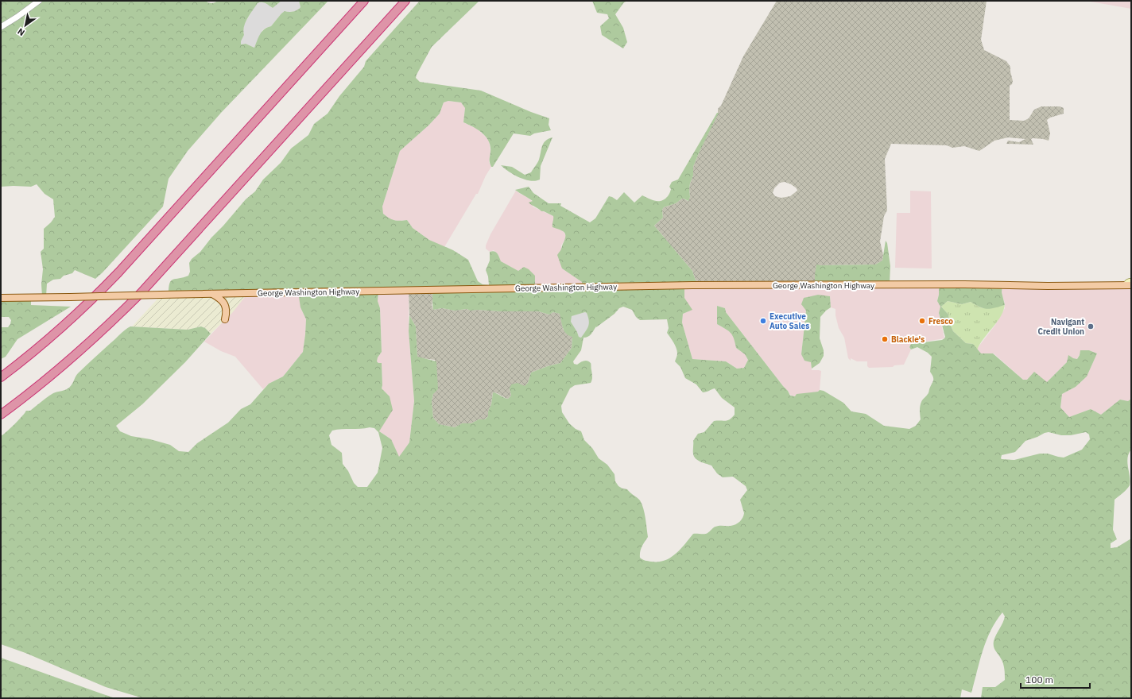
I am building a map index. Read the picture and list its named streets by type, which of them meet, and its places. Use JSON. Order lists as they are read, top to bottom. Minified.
{"streets":{"main road":["George Washington Highway"]},"places":["Executive Auto Sales","Fresco","Navigant Credit Union","Blackie's"],"scale_bar":"100 m","north":"bottom left"}
